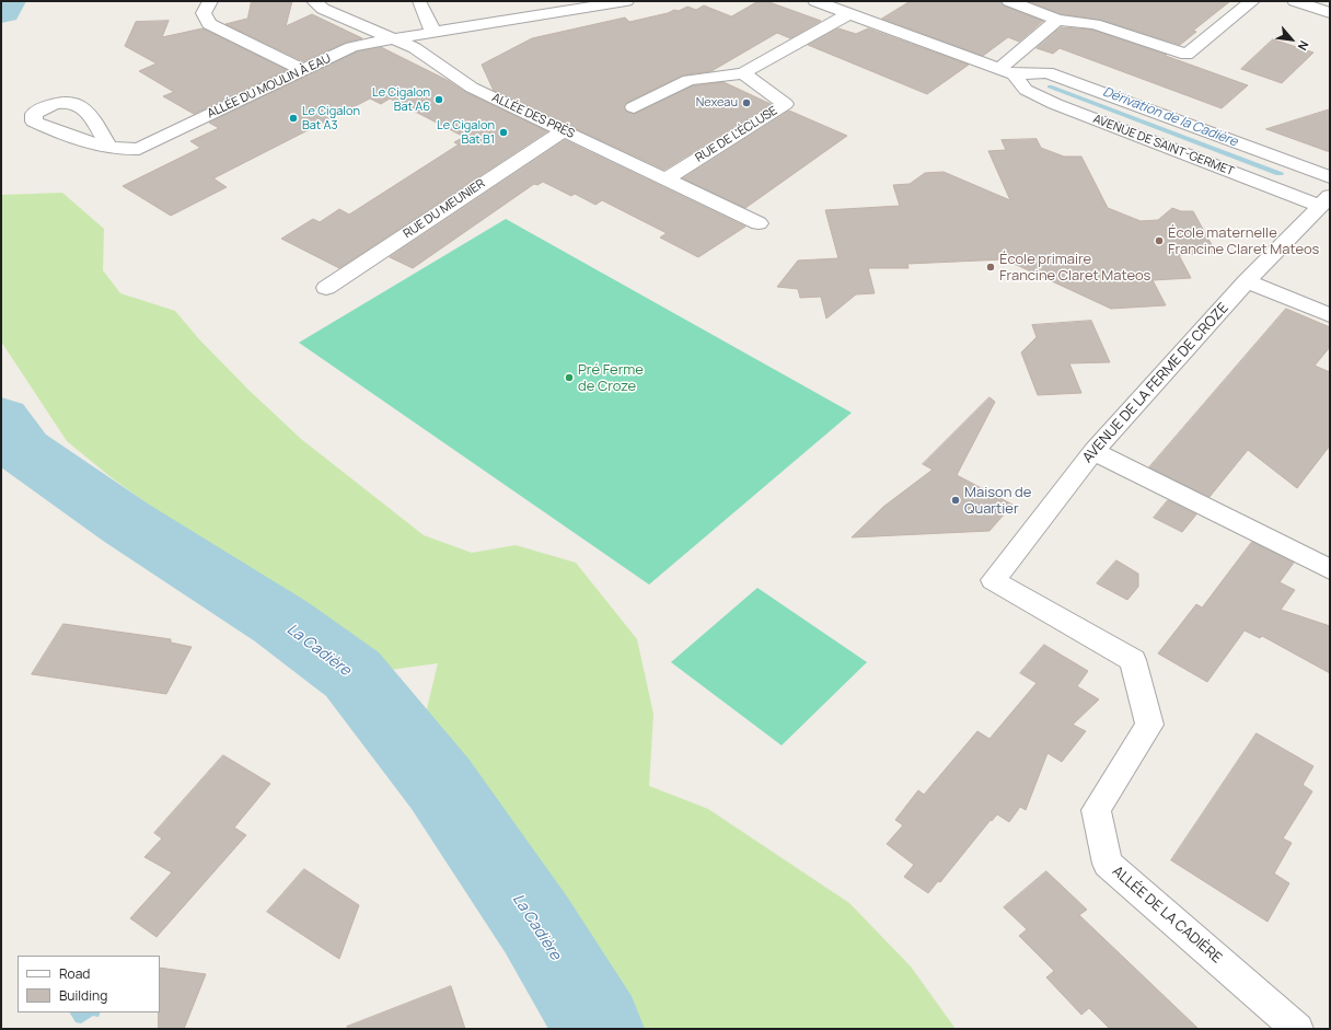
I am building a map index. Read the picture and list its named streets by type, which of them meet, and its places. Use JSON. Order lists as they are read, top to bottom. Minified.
{"streets":{"street":["ALLÉE DU MOULIN À EAU","ALLÉE DES PRÉS","RUE DE L'ÉCLUSE","AVENUE DE SAINT-GERMET","RUE DU MEUNIER","AVENUE DE LA FERME DE CROZE","ALLÉE DE LA CADIÈRE"]},"crossings":[["ALLÉE DU MOULIN À EAU","ALLÉE DES PRÉS"],["ALLÉE DES PRÉS","RUE DE L'ÉCLUSE"],["ALLÉE DES PRÉS","RUE DU MEUNIER"],["AVENUE DE SAINT-GERMET","AVENUE DE LA FERME DE CROZE"],["AVENUE DE LA FERME DE CROZE","ALLÉE DE LA CADIÈRE"]],"water":["Dérivation de la Cadière","La Cadière"],"places":["Le Cigalon Bat A6","Nexeau","Le Cigalon Bat A3","Le Cigalon Bat B1","École maternelle Francine Claret Mateos","École primaire Francine Claret Mateos","Pré Ferme de Croze","Maison de Quartier"],"legend":["Road","Building"],"north":"bottom right"}
